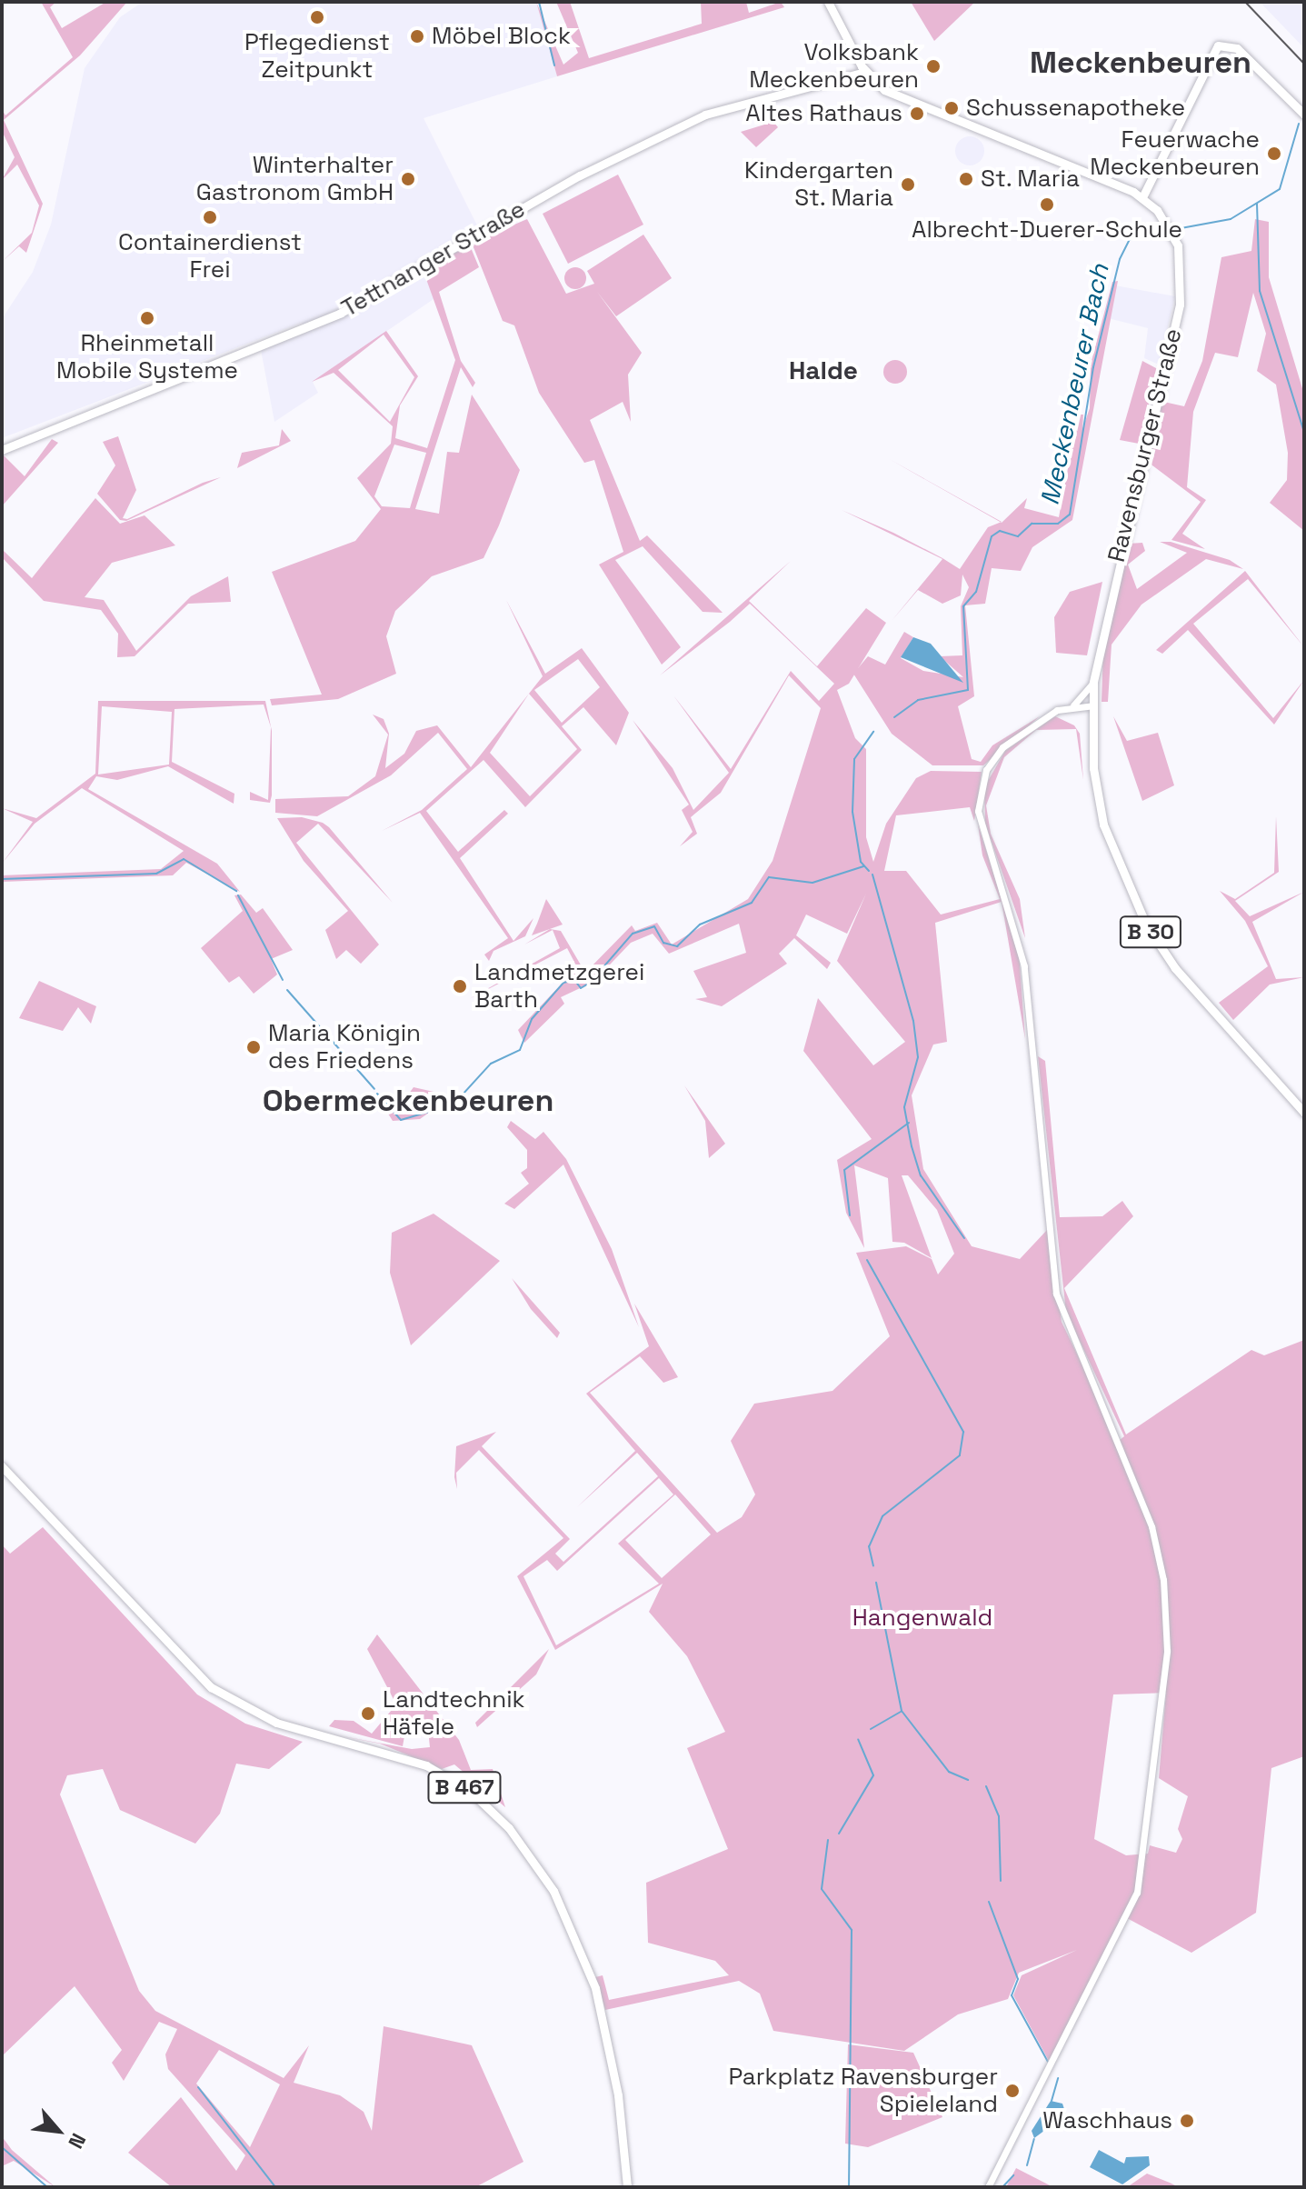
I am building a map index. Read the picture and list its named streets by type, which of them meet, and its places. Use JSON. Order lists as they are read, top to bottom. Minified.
{"streets":{"main road":["Tettnanger Straße","Ravensburger Straße","B 30","B 467"]},"crossings":[["Ravensburger Straße","B 30"]],"districts":["Meckenbeuren","Halde","Obermeckenbeuren"],"water":["Meckenbeurer Bach"],"parks":["Hangenwald"],"places":["Pflegedienst Zeitpunkt","Möbel Block","Volksbank Meckenbeuren","Schussenapotheke","Altes Rathaus","Feuerwache Meckenbeuren","Winterhalter Gastronom GmbH","St. Maria","Kindergarten St. Maria","Albrecht-Duerer-Schule","Containerdienst Frei","Rheinmetall Mobile Systeme","Landmetzgerei Barth","Maria Königin des Friedens","Landtechnik Häfele","Parkplatz Ravensburger Spieleland","Waschhaus"],"north":"bottom right"}
